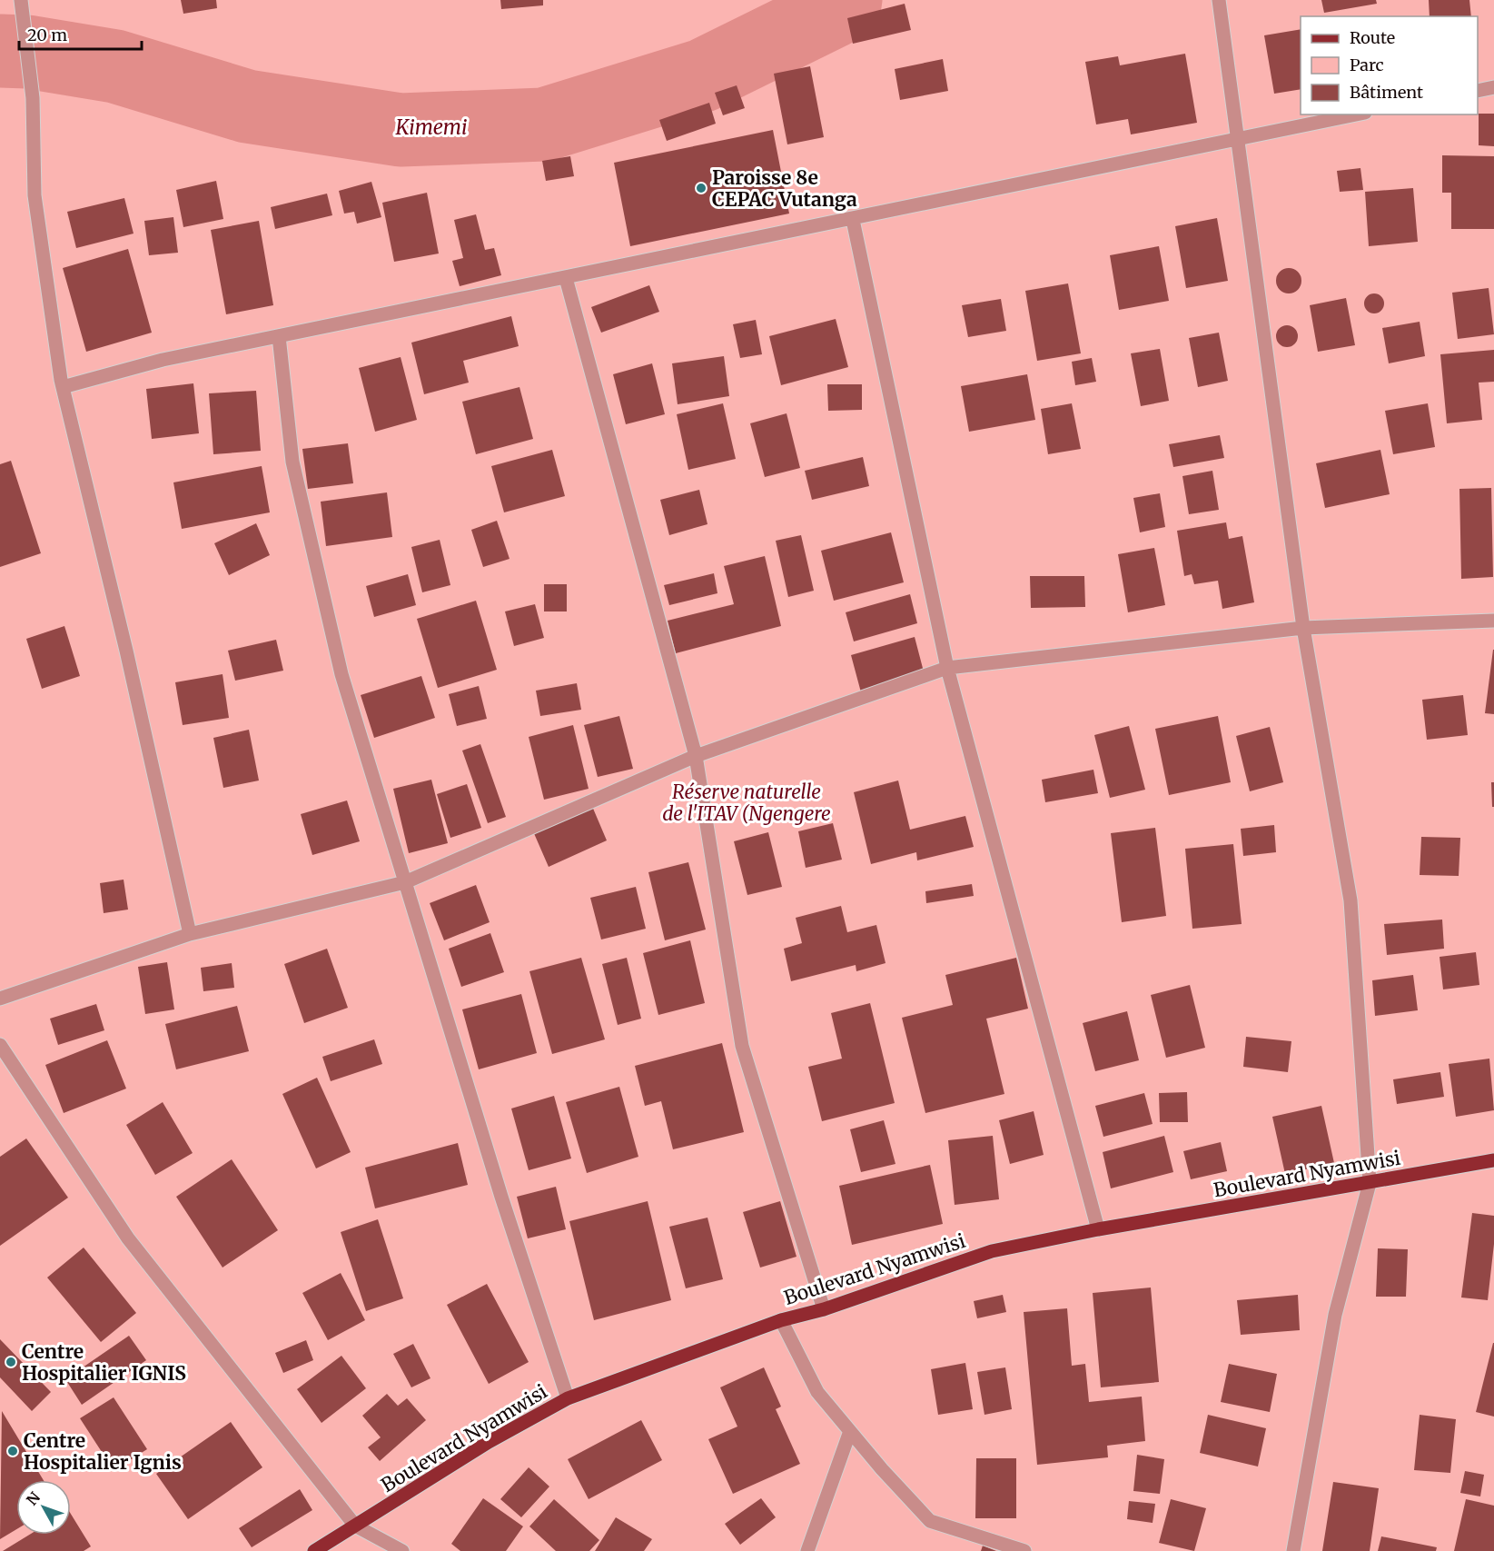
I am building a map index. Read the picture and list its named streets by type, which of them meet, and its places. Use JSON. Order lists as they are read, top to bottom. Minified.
{"streets":{"main road":["Boulevard Nyamwisi"]},"water":["Kimemi"],"parks":["Réserve naturelle de l'ITAV (Ngengere"],"places":["Paroisse 8e CEPAC Vutanga","Centre Hospitalier IGNIS","Centre Hospitalier Ignis"],"legend":["Route","Parc","Bâtiment"],"scale_bar":"20 m","north":"top left"}
